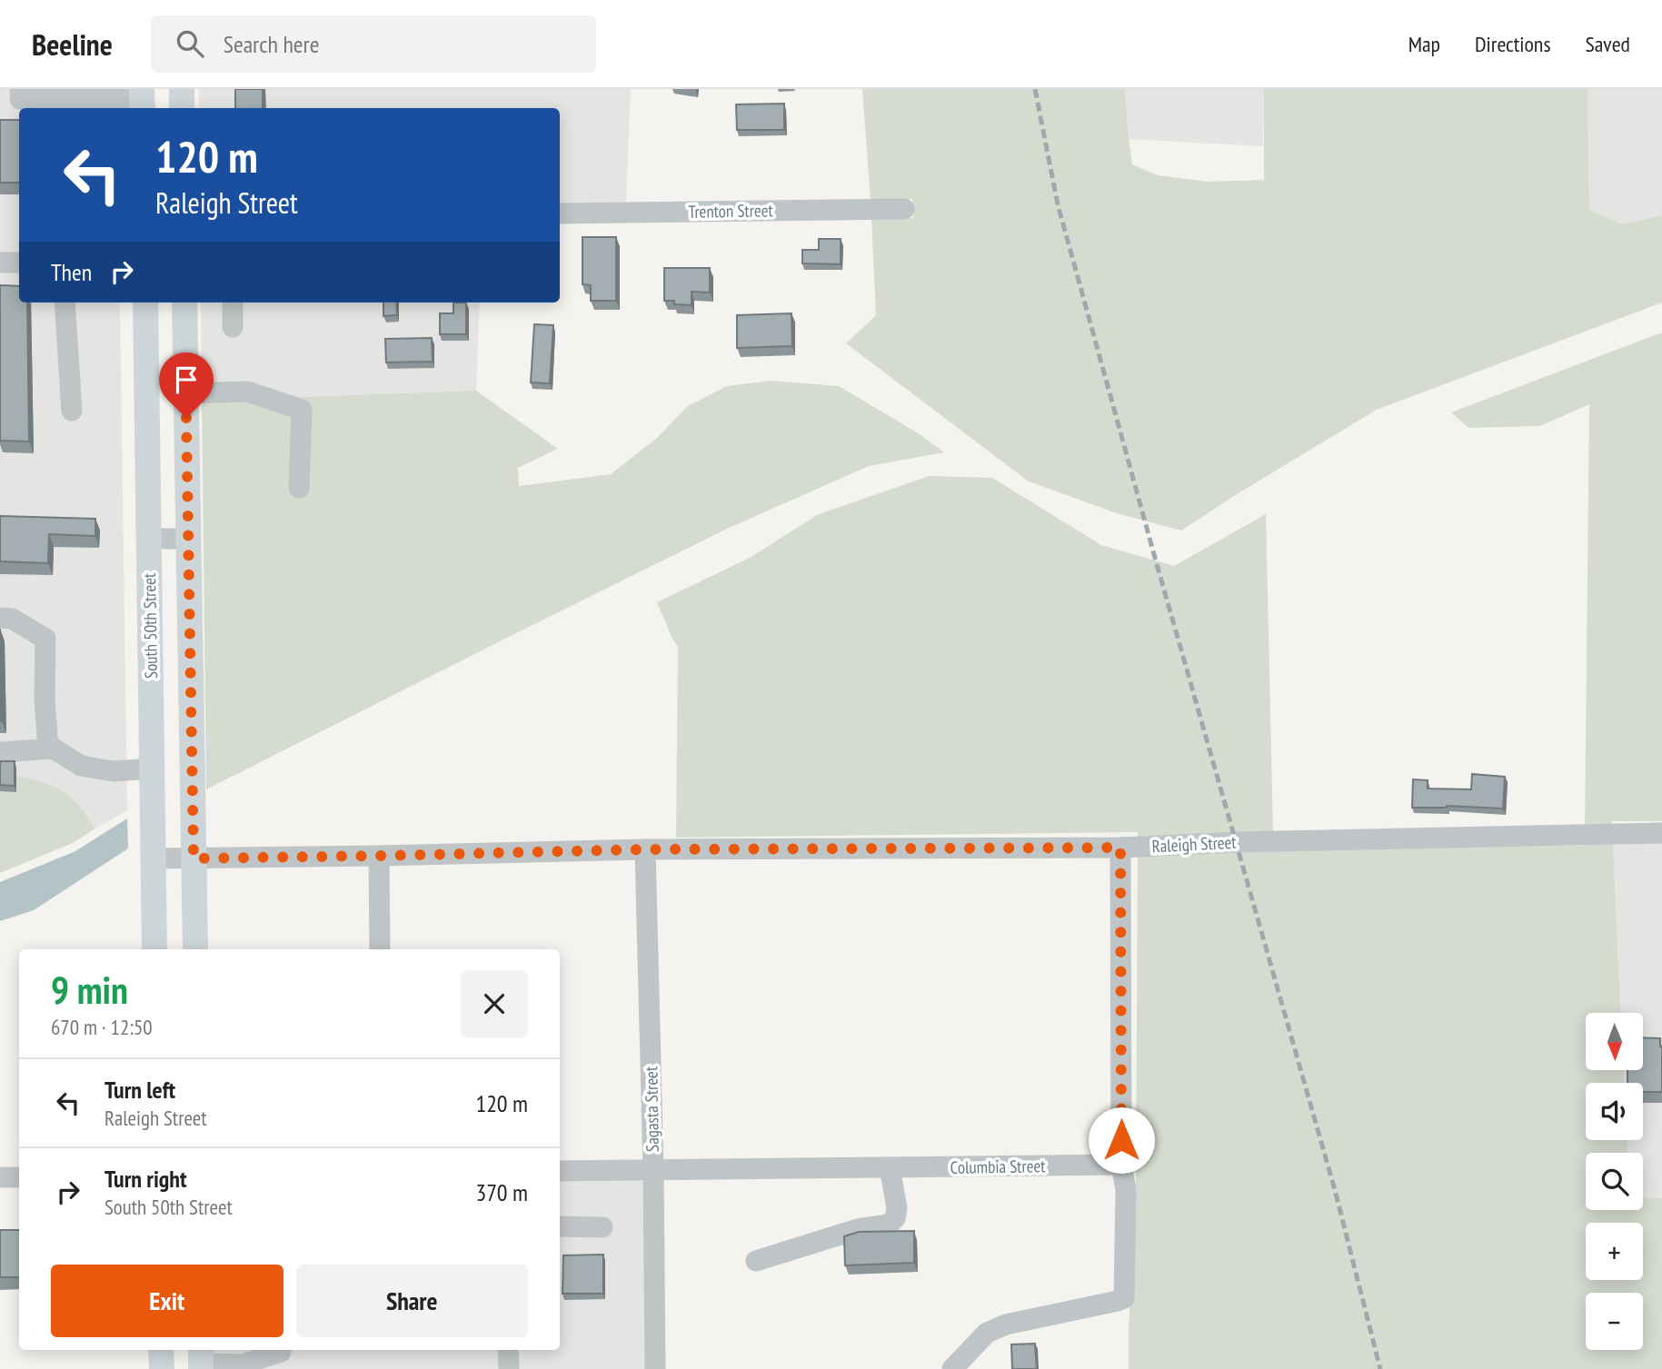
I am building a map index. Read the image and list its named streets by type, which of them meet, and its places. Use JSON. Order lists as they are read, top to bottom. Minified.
{"streets":{"main road":["South 50th Street"],"street":["Trenton Street","Raleigh Street","Sagasta Street","Columbia Street"]},"crossings":[["South 50th Street","Raleigh Street"],["Raleigh Street","Sagasta Street"],["Sagasta Street","Columbia Street"]],"north":"bottom","page":{"header":"Beeline","search":"Search here","nav":["Map","Directions","Saved"],"turn":["120 m","Raleigh Street"],"then":"Then","heading":["9 min","670 m · 12:50"],"map_buttons":["+","−"],"list":[{"name":"Turn left","note":"Raleigh Street","value":"120 m"},{"name":"Turn right","note":"South 50th Street","value":"370 m"}],"buttons":["Exit","Share"]}}
